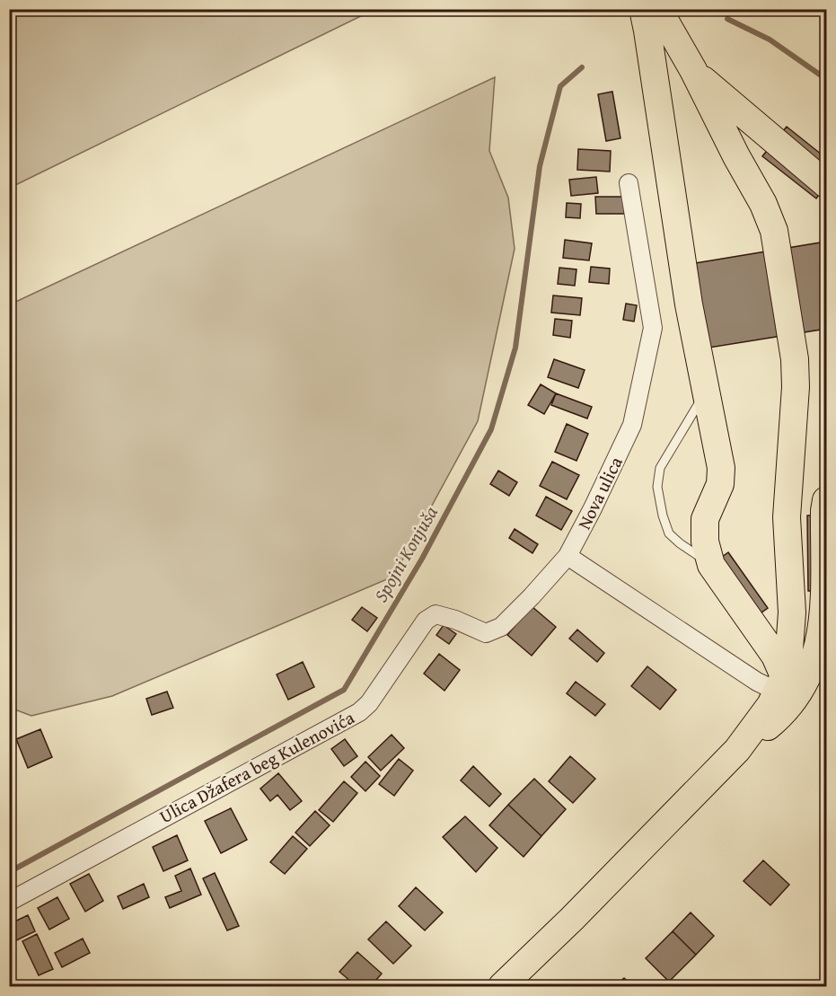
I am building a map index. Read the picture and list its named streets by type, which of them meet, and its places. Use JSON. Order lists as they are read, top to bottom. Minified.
{"streets":{"street":["Nova ulica","Ulica Džafera beg Kulenovića"]},"crossings":[["Nova ulica","Ulica Džafera beg Kulenovića"]],"water":["Spojni Konjuša"]}
